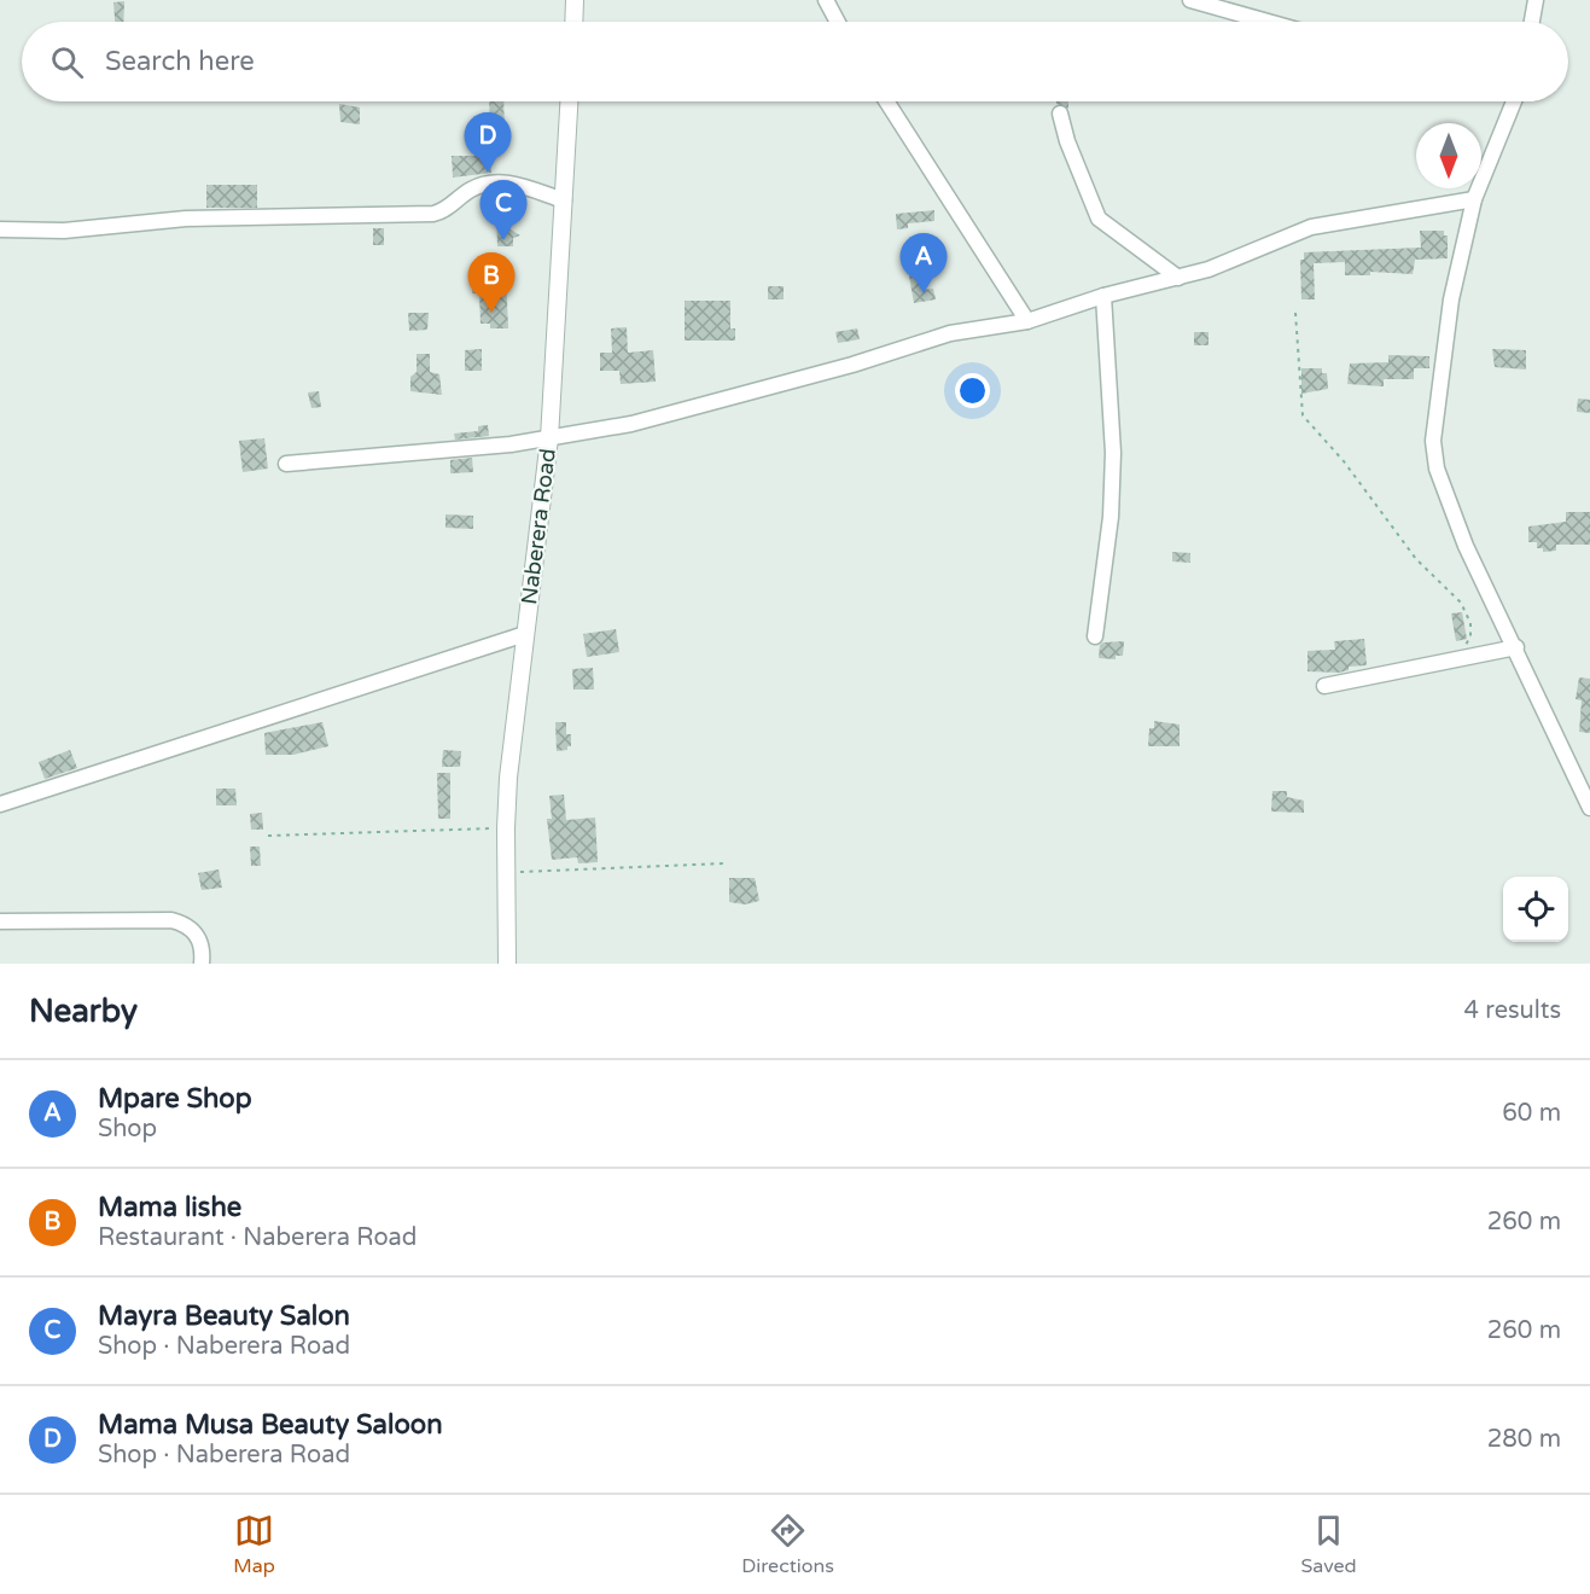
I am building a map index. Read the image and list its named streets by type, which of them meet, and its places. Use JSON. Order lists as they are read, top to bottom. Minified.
{"streets":{"street":["Naberera Road"]},"north":"bottom","page":{"search":"Search here","pins":["D","C","A","B"],"heading":["Nearby","4 results"],"list":[{"mark":"A","name":"Mpare Shop","note":"Shop","value":"60 m"},{"mark":"B","name":"Mama lishe","note":"Restaurant · Naberera Road","value":"260 m"},{"mark":"C","name":"Mayra Beauty Salon","note":"Shop · Naberera Road","value":"260 m"},{"mark":"D","name":"Mama Musa Beauty Saloon","note":"Shop · Naberera Road","value":"280 m"}],"nav":["Map","Directions","Saved"]}}
